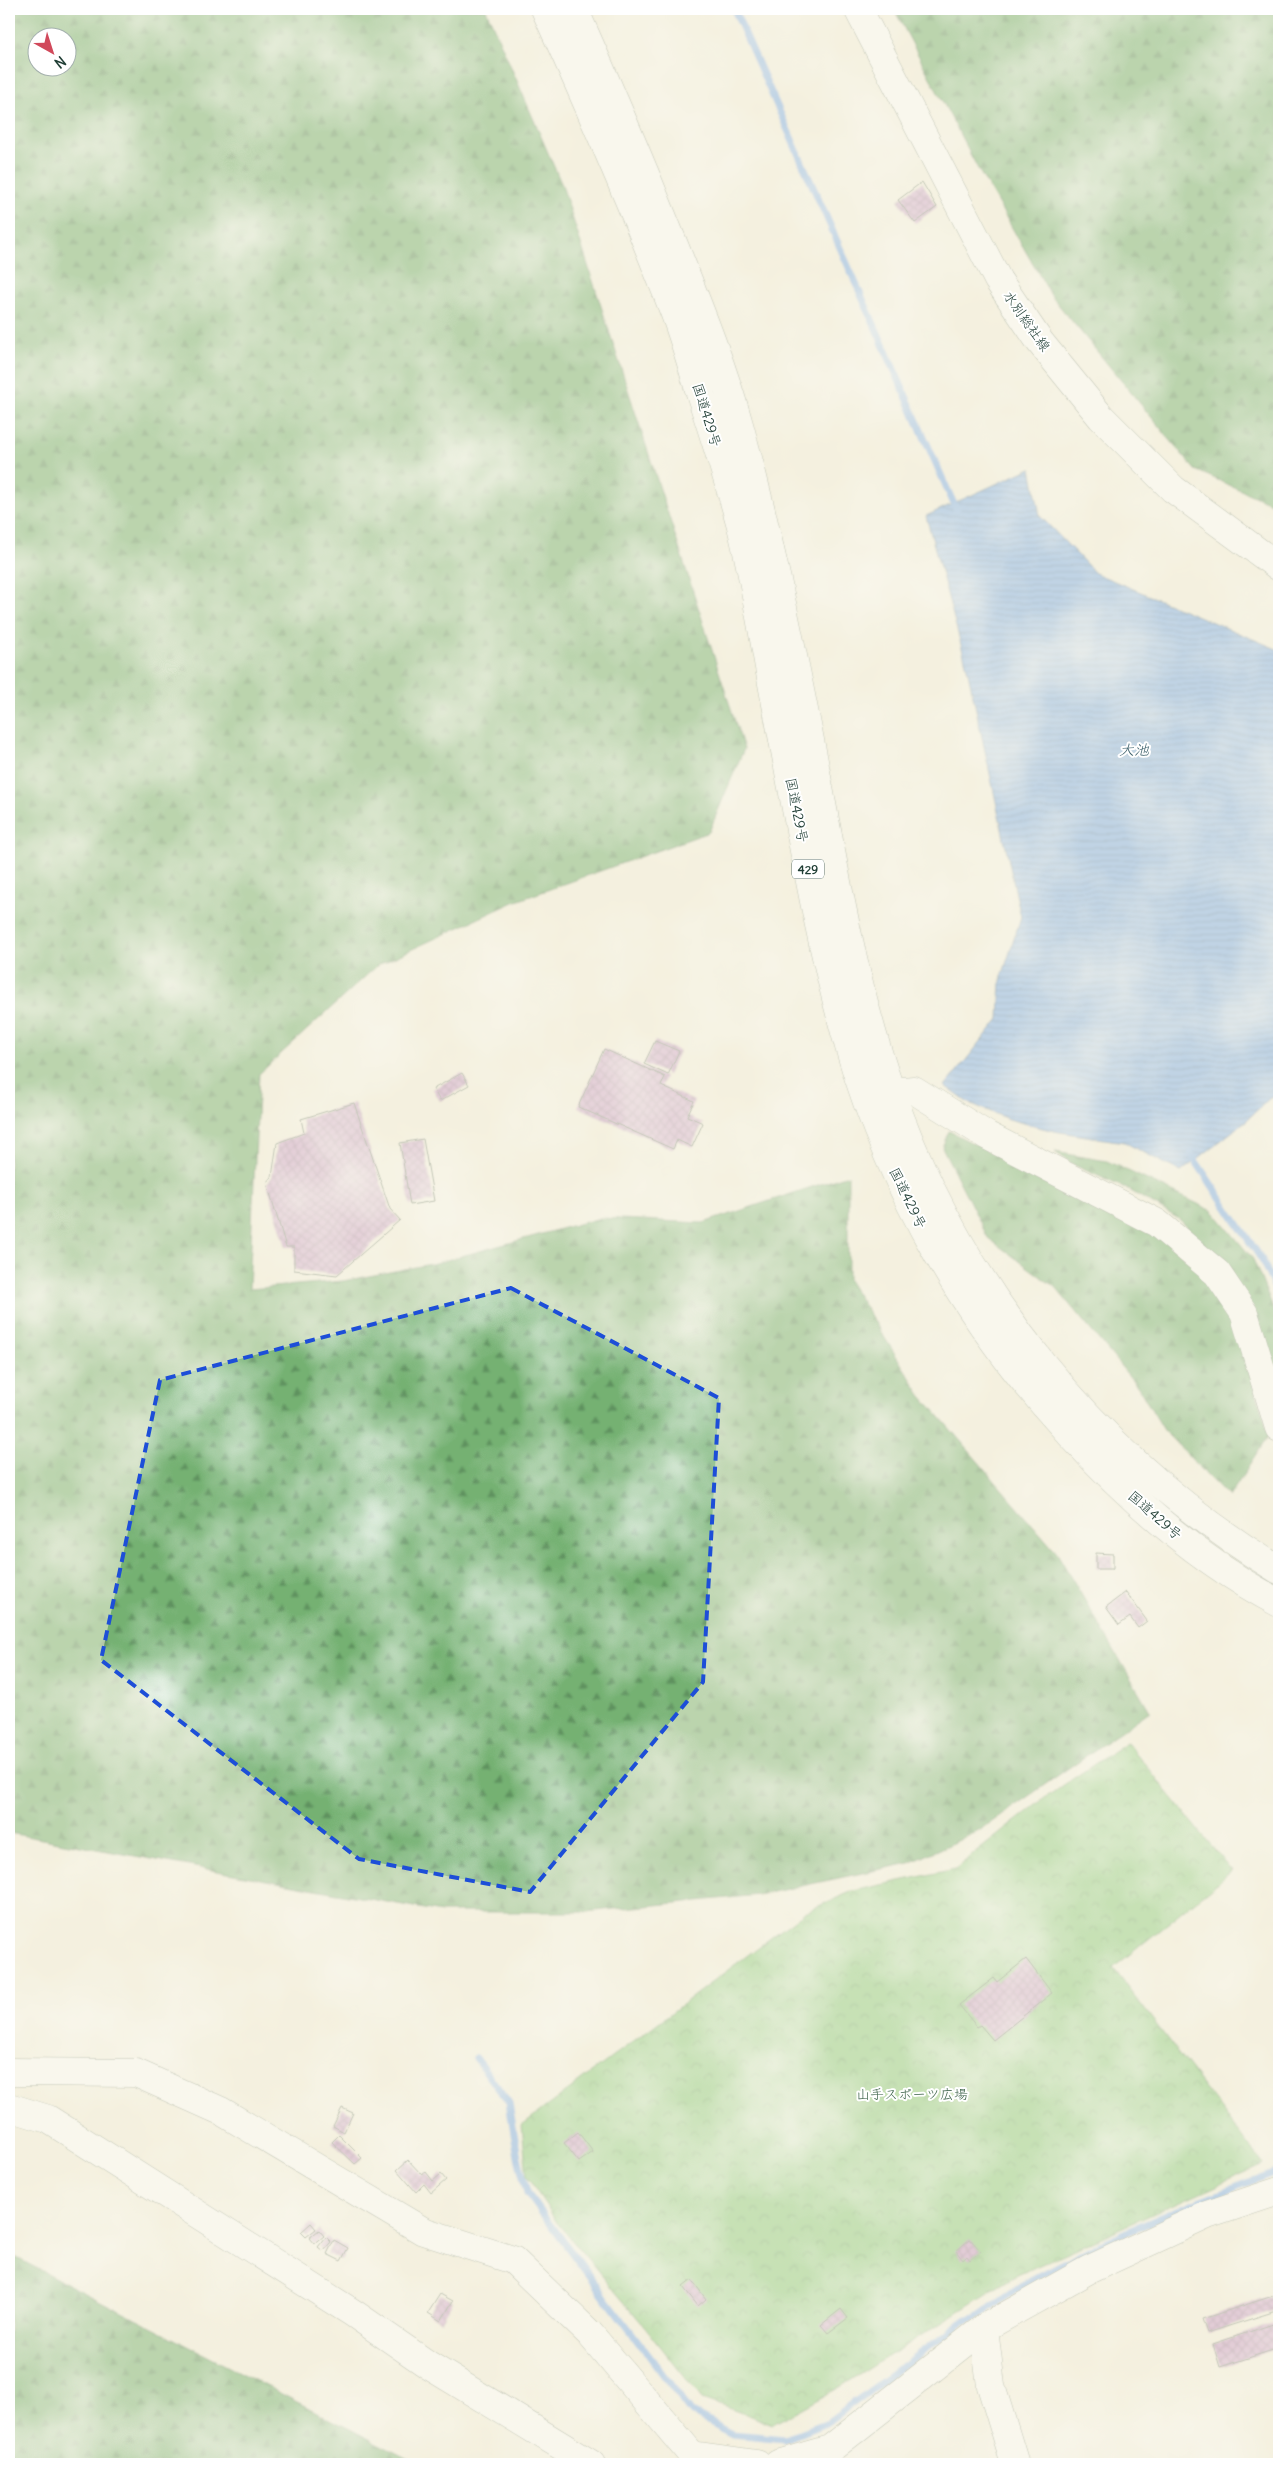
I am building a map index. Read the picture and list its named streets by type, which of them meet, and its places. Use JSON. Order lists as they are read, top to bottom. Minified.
{"streets":{"main road":["水別総社線","国道429号","429"]},"water":["大池"],"parks":["山手スポーツ広場"],"north":"bottom right"}
